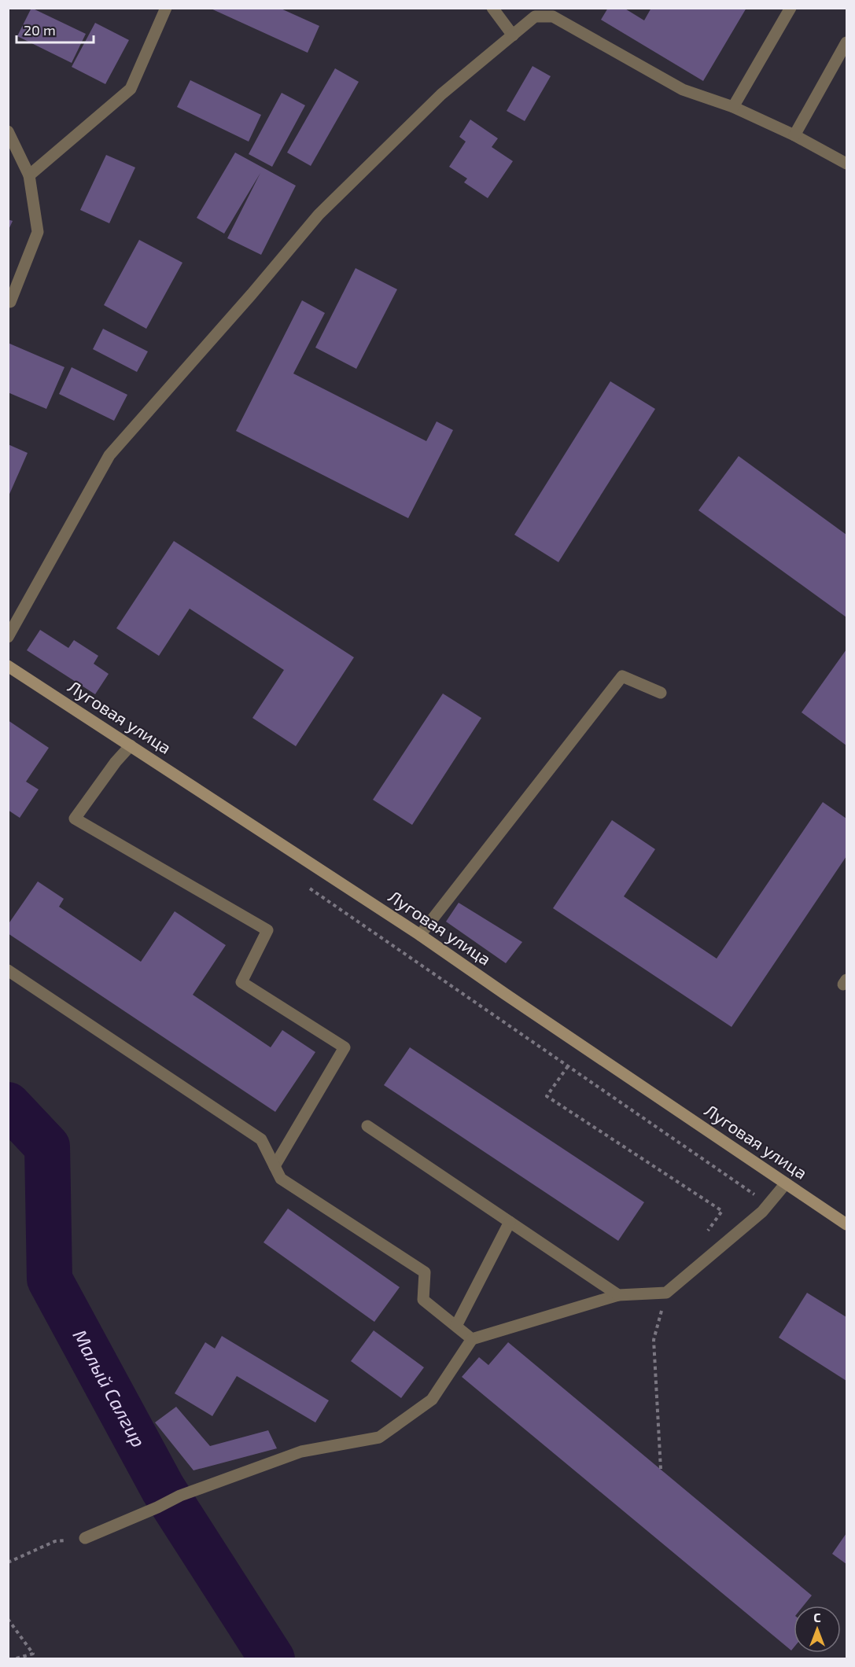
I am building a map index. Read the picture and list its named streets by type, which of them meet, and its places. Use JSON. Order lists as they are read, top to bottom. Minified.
{"streets":{"main road":["Луговая улица"]},"water":["Малый Салгир"],"scale_bar":"20 m","north":"top"}
